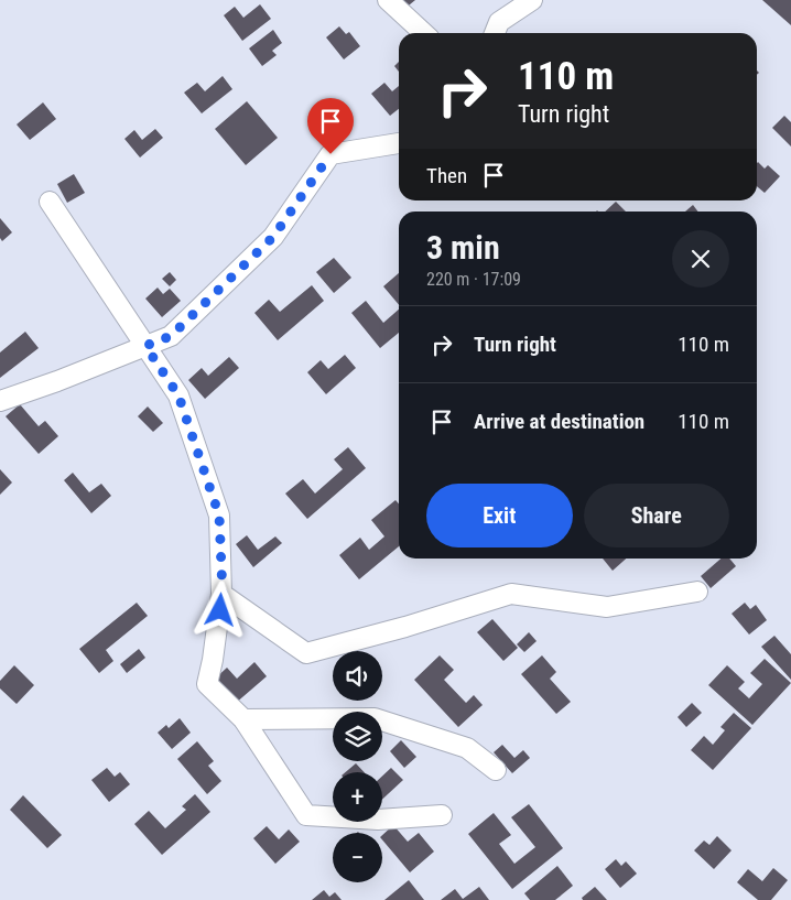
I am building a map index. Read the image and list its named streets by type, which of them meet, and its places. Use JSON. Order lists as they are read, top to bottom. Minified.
{"page":{"turn":["110 m","Turn right"],"then":"Then","heading":["3 min","220 m · 17:09"],"list":[{"name":"Turn right","value":"110 m"},{"name":"Arrive at destination","value":"110 m"}],"buttons":["Exit","Share"],"map_buttons":["+","−"]}}
